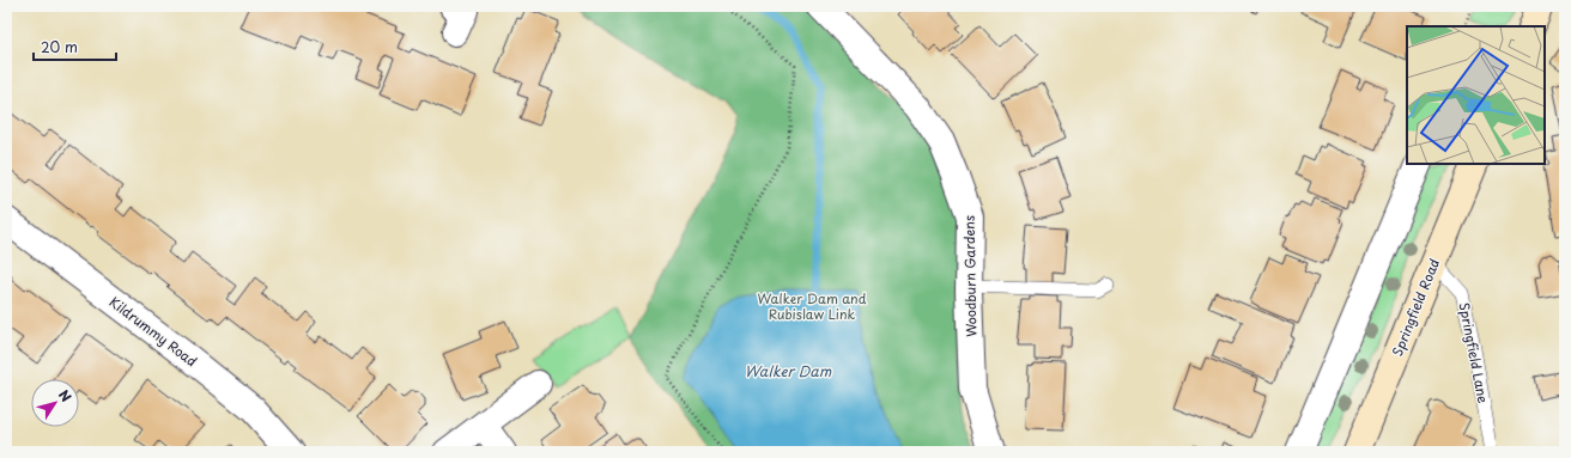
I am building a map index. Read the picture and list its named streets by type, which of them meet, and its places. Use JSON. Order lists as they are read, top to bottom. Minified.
{"streets":{"street":["Woodburn Gardens","Springfield Road","Kildrummy Road"],"lane":["Springfield Lane"]},"crossings":[["Springfield Road","Springfield Lane"]],"water":["Walker Dam"],"parks":["Walker Dam and Rubislaw Link"],"scale_bar":"20 m","north":"top right"}
